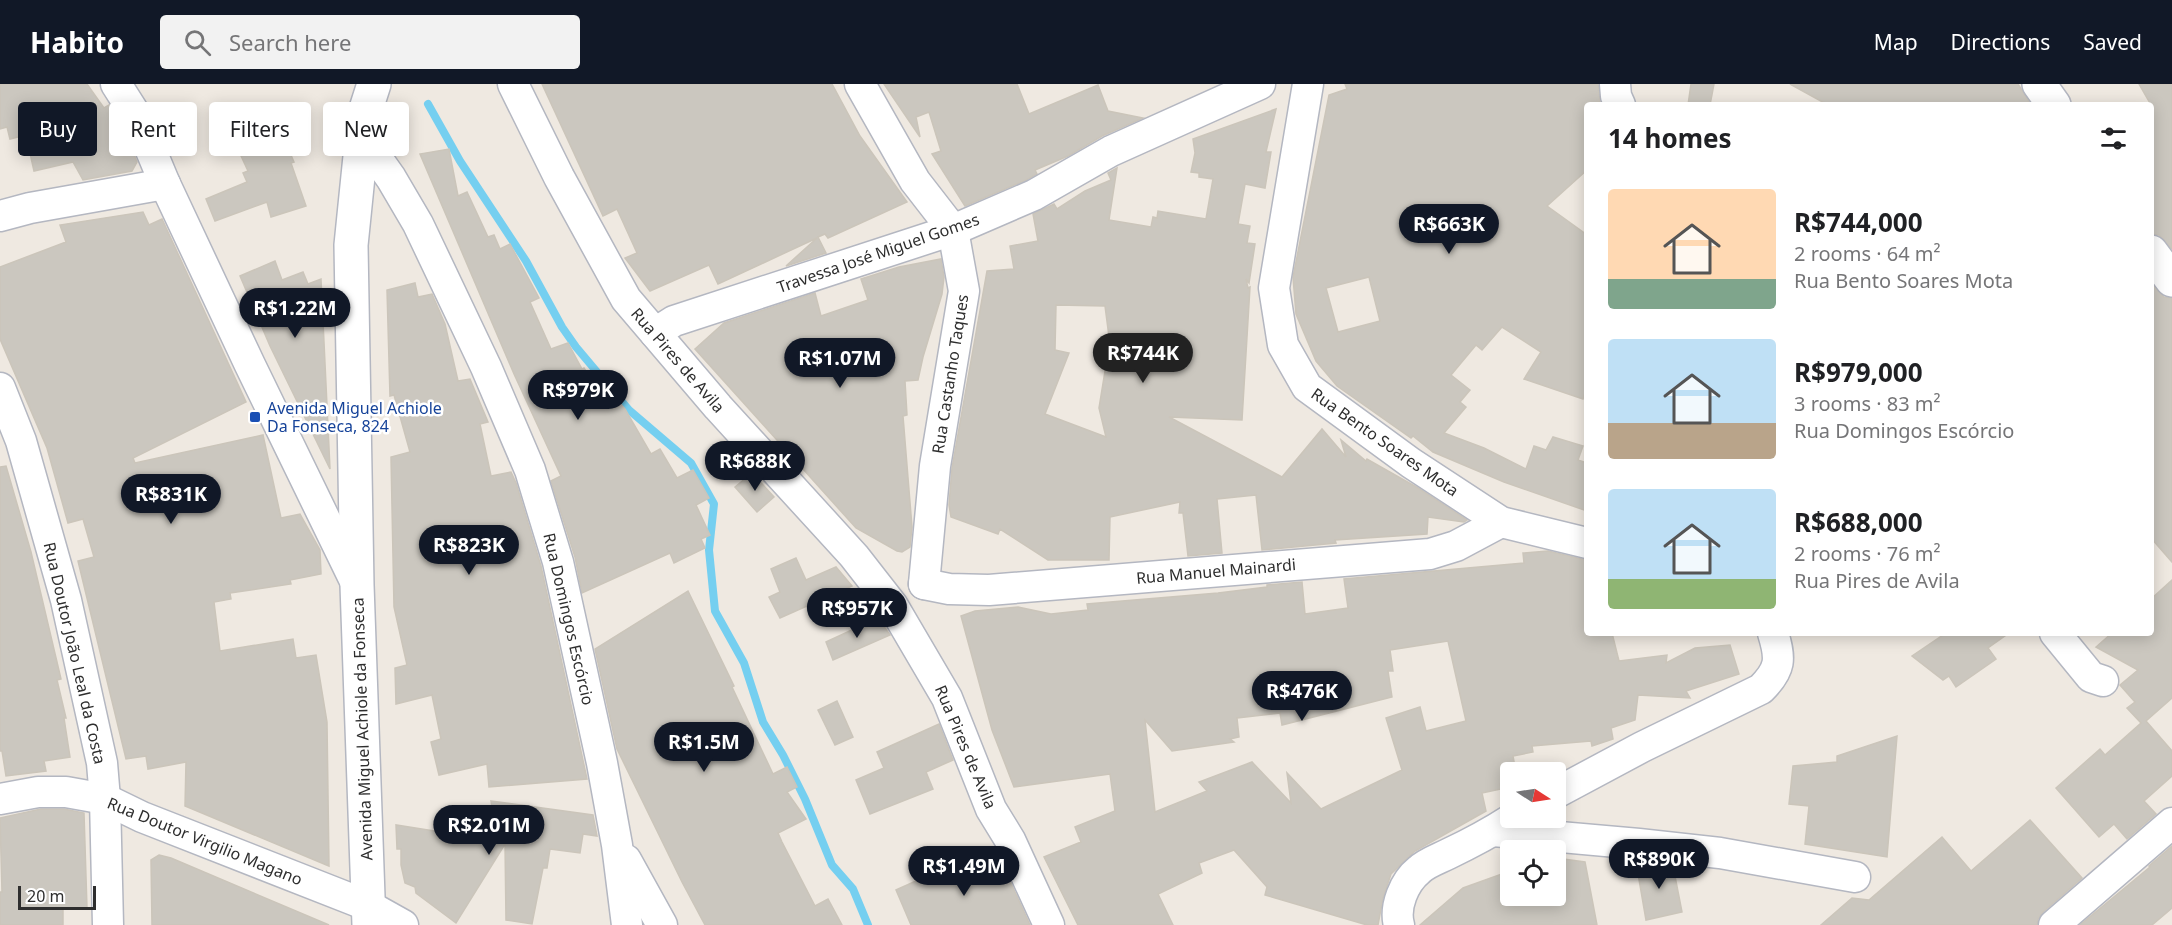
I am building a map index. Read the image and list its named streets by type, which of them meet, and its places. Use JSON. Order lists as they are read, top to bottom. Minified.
{"streets":{"street":["Travessa José Miguel Gomes","Rua Pires de Avila","Rua Castanho Taques","Rua Bento Soares Mota","Rua Manuel Mainardi","Rua Domingos Escórcio","Rua Doutor João Leal da Costa","Avenida Miguel Achiole da Fonseca","Rua Doutor Virgilio Magano"]},"crossings":[["Travessa José Miguel Gomes","Rua Pires de Avila"],["Travessa José Miguel Gomes","Rua Castanho Taques"],["Rua Castanho Taques","Rua Manuel Mainardi"],["Rua Bento Soares Mota","Rua Manuel Mainardi"],["Rua Doutor João Leal da Costa","Rua Doutor Virgilio Magano"],["Avenida Miguel Achiole da Fonseca","Rua Doutor Virgilio Magano"]],"places":{"transit":["Avenida Miguel Achiole Da Fonseca, 824"]},"scale_bar":"20 m","north":"right","page":{"header":"Habito","search":"Search here","nav":["Map","Directions","Saved"],"chip":["Buy","Rent","Filters","New"],"heading":"14 homes","list":[{"name":"R$744,000","note":"2 rooms · 64 m² · Rua Bento Soares Mota"},{"name":"R$979,000","note":"3 rooms · 83 m² · Rua Domingos Escórcio"},{"name":"R$688,000","note":"2 rooms · 76 m² · Rua Pires de Avila"}],"price":["R$663K","R$1.22M","R$744K","R$1.07M","R$979K","R$688K","R$831K","R$823K","R$957K","R$476K","R$1.5M","R$2.01M","R$890K","R$1.49M"],"scale":"20 m"}}
